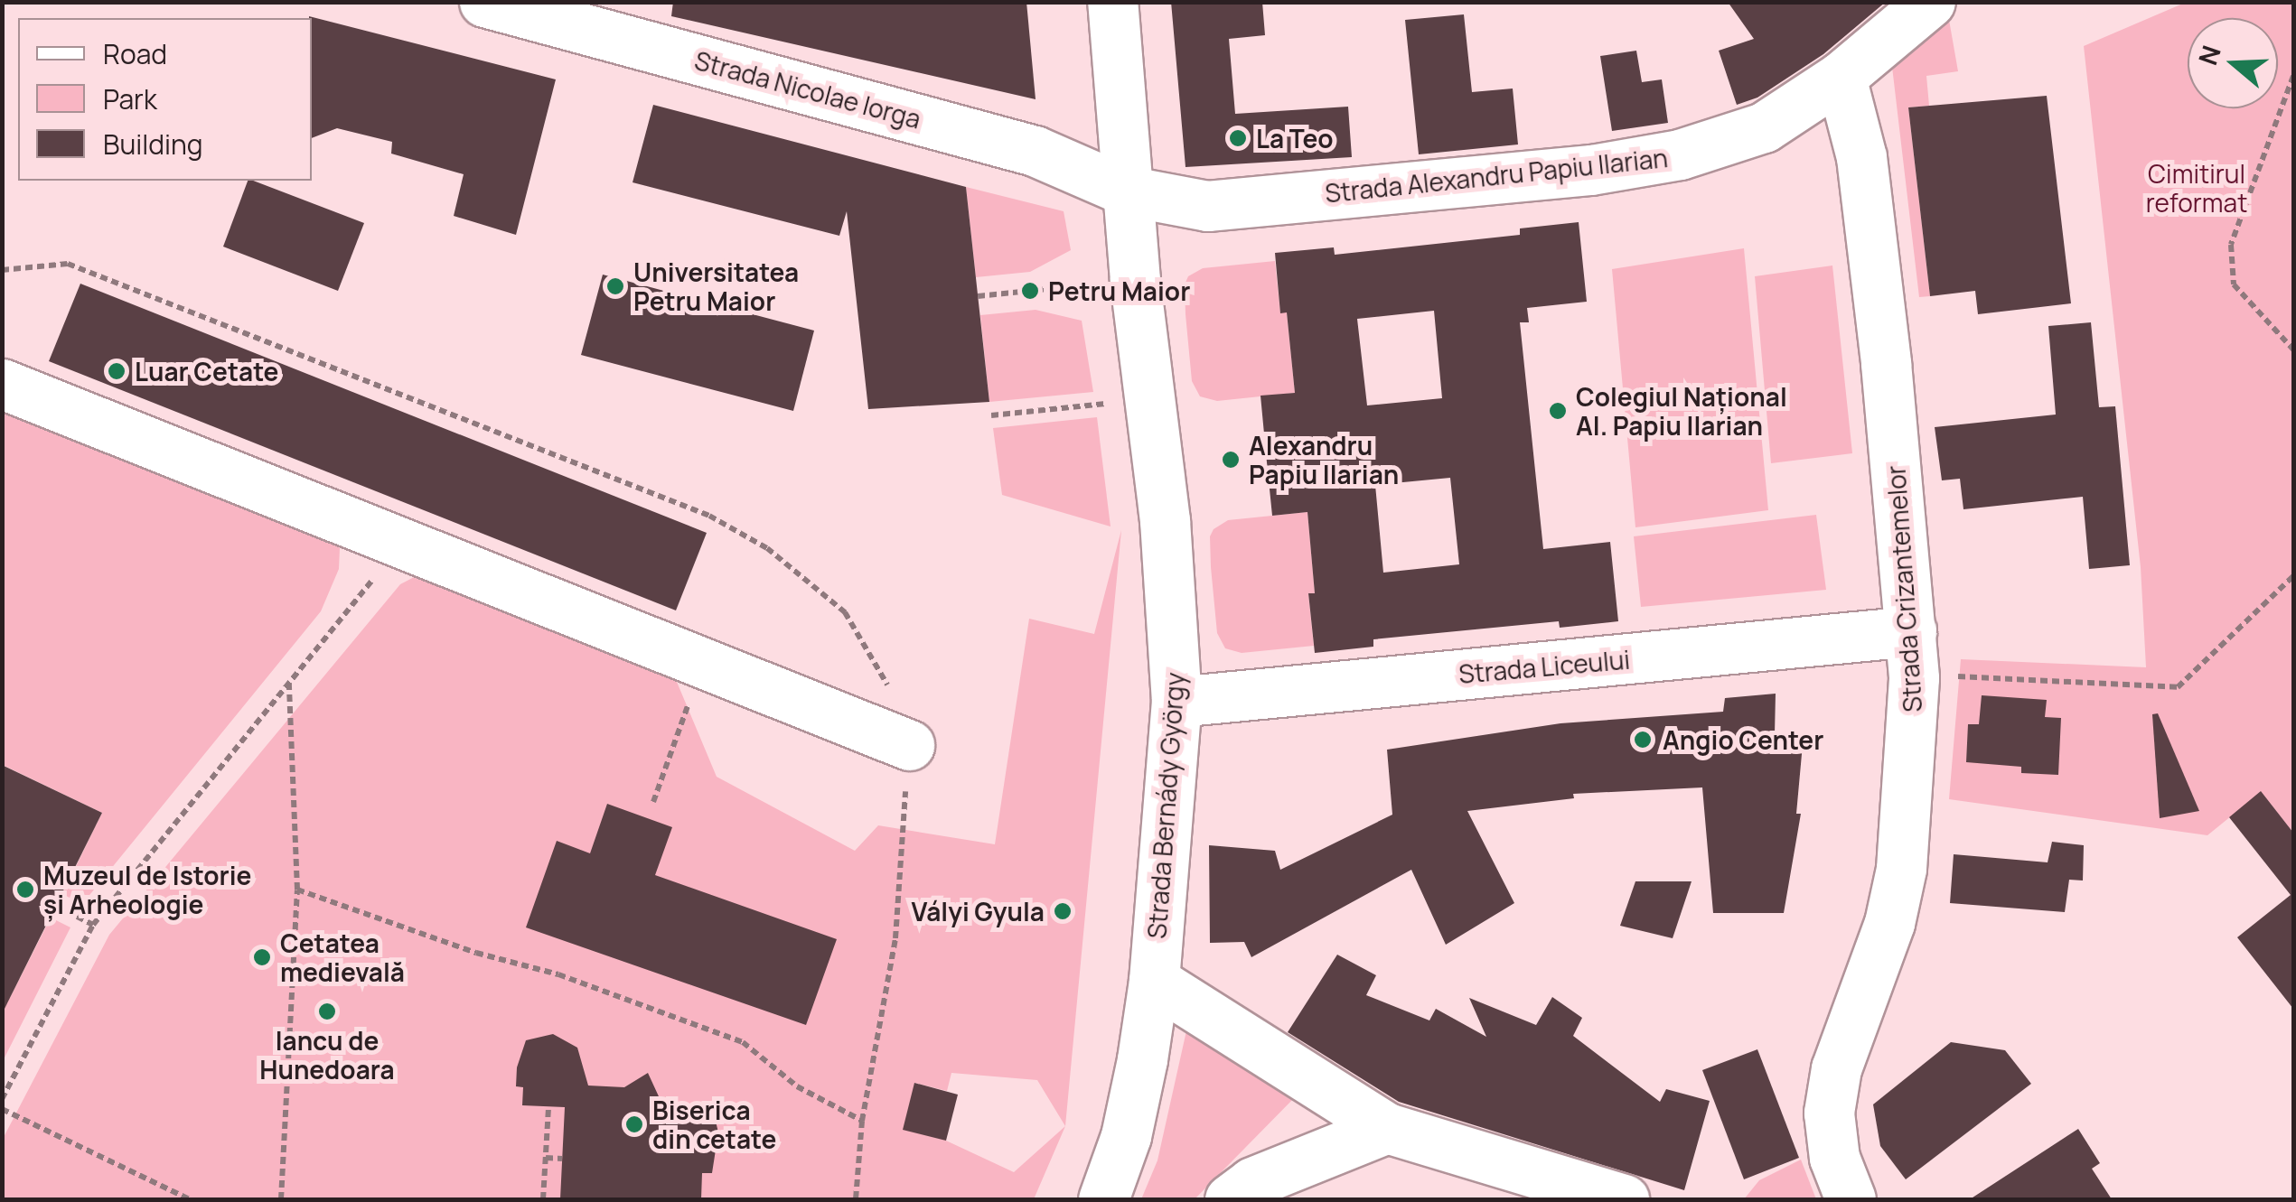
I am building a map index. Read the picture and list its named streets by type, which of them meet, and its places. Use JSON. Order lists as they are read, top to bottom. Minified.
{"streets":{"street":["Strada Nicolae Iorga","Strada Alexandru Papiu Ilarian","Strada Crizantemelor","Strada Liceului","Strada Bernády György"]},"crossings":[["Strada Nicolae Iorga","Strada Alexandru Papiu Ilarian"],["Strada Nicolae Iorga","Strada Bernády György"],["Strada Alexandru Papiu Ilarian","Strada Crizantemelor"],["Strada Alexandru Papiu Ilarian","Strada Bernády György"],["Strada Crizantemelor","Strada Liceului"],["Strada Liceului","Strada Bernády György"]],"parks":["Cimitirul reformat"],"places":["La Teo","Universitatea Petru Maior","Petru Maior","Luar Cetate","Colegiul Național Al. Papiu Ilarian","Alexandru Papiu Ilarian","Angio Center","Muzeul de Istorie și Arheologie","Vályi Gyula","Cetatea medievală","Iancu de Hunedoara","Biserica din cetate"],"legend":["Road","Park","Building"],"north":"left"}
